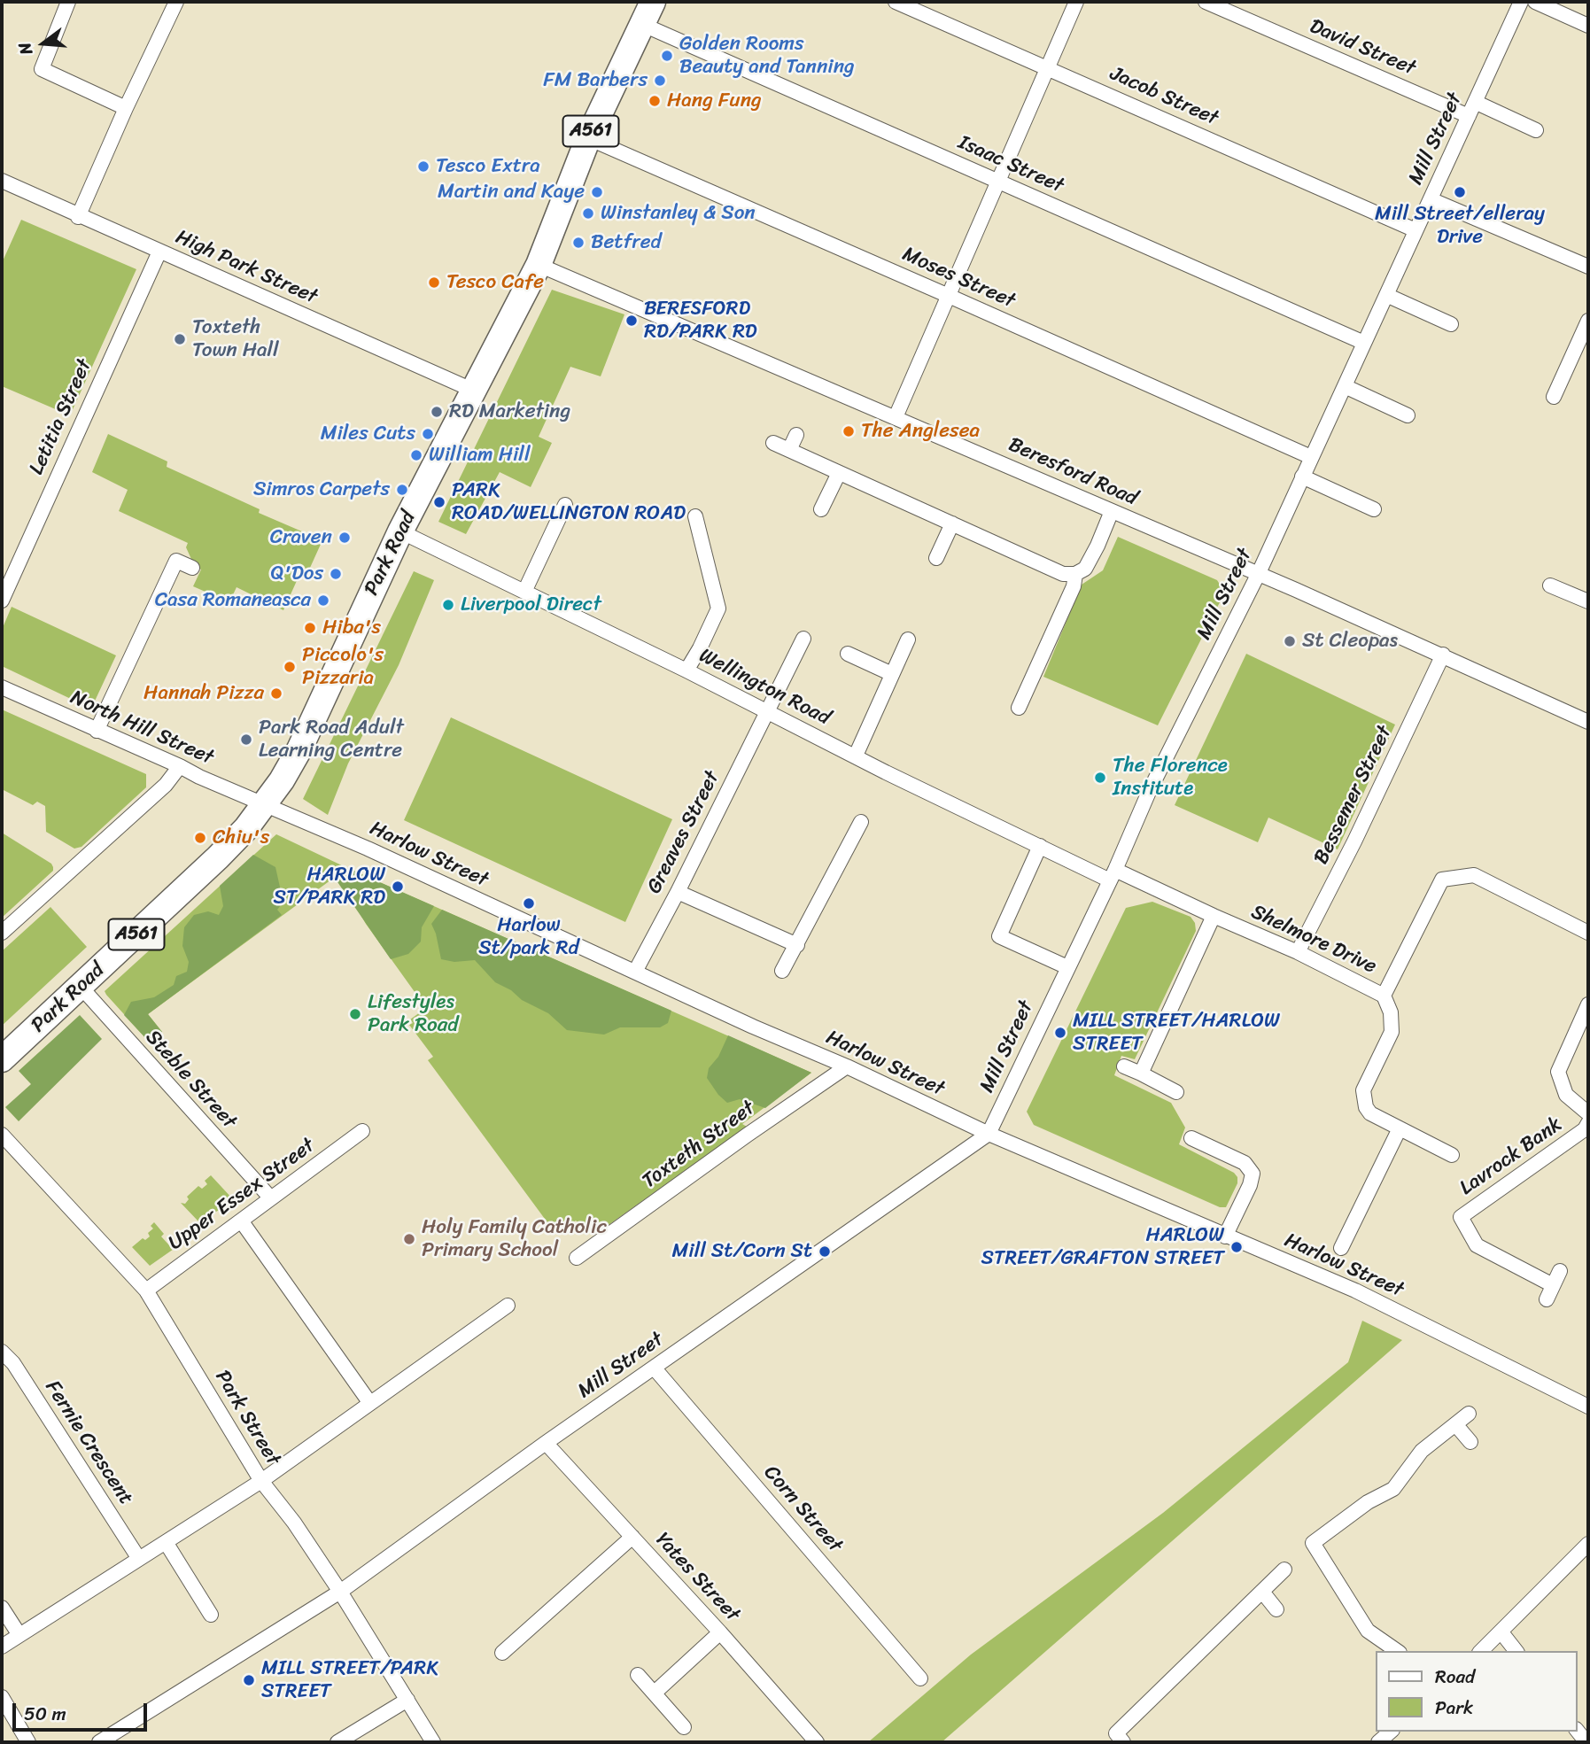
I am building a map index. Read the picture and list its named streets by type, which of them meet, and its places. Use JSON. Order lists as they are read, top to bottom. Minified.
{"streets":{"highway":["A561","Park Road"],"street":["David Street","Jacob Street","Mill Street","Isaac Street","High Park Street","Moses Street","Letitia Street","Beresford Road","Wellington Road","North Hill Street","Bessemer Street","Greaves Street","Harlow Street","Shelmore Drive","Steble Street","Toxteth Street","Lavrock Bank","Upper Essex Street","Park Street","Fernie Crescent","Corn Street","Yates Street"]},"crossings":[["David Street","Mill Street"],["Jacob Street","Mill Street"],["Mill Street","Isaac Street"],["Mill Street","Moses Street"],["Mill Street","Beresford Road"],["Mill Street","Wellington Road"],["Mill Street","Harlow Street"],["Mill Street","Shelmore Drive"],["Mill Street","Park Street"],["Mill Street","Corn Street"],["Mill Street","Yates Street"],["Isaac Street","Park Road"],["High Park Street","Letitia Street"],["High Park Street","Park Road"],["Moses Street","Park Road"],["Beresford Road","Park Road"],["Beresford Road","Bessemer Street"],["Park Road","Wellington Road"],["Park Road","North Hill Street"],["Park Road","Harlow Street"],["Park Road","Steble Street"],["Wellington Road","Greaves Street"],["Wellington Road","Shelmore Drive"],["North Hill Street","Harlow Street"],["Bessemer Street","Shelmore Drive"],["Greaves Street","Harlow Street"],["Harlow Street","Toxteth Street"],["Steble Street","Upper Essex Street"],["Upper Essex Street","Park Street"]],"places":["Golden Rooms Beauty and Tanning","FM Barbers","Hang Fung","Tesco Extra","Martin and Kaye","Mill Street/elleray Drive","Winstanley & Son","Betfred","Tesco Cafe","BERESFORD RD/PARK RD","Toxteth Town Hall","RD Marketing","The Anglesea","Miles Cuts","William Hill","Simros Carpets","PARK ROAD/WELLINGTON ROAD","Craven","Q'Dos","Casa Romaneasca","Liverpool Direct","Hiba's","St Cleopas","Piccolo's Pizzaria","Hannah Pizza","Park Road Adult Learning Centre","The Florence Institute","Chiu's","HARLOW ST/PARK RD","Harlow St/park Rd","Lifestyles Park Road","MILL STREET/HARLOW STREET","Holy Family Catholic Primary School","HARLOW STREET/GRAFTON STREET","Mill St/Corn St","MILL STREET/PARK STREET"],"legend":["Road","Park"],"scale_bar":"50 m","north":"left"}
